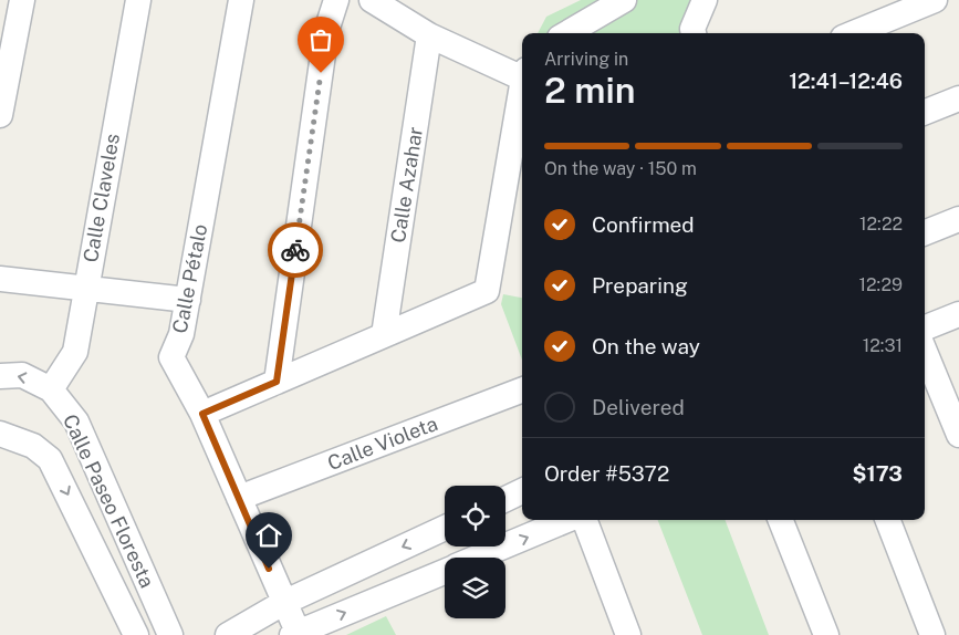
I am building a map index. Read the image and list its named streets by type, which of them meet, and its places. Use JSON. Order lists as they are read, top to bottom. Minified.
{"streets":{"street":["Calle Azahar","Calle Claveles","Calle Pétalo","Calle Violeta","Calle Paseo Floresta"]},"crossings":[["Calle Claveles","Calle Paseo Floresta"],["Calle Pétalo","Calle Violeta"]],"page":{"heading":["2 min","Arriving in","12:41–12:46"],"panel":["Order #5372","$173"],"bar":"On the way · 150 m","list":[["Confirmed","12:22"],["Preparing","12:29"],["On the way","12:31"],"Delivered"]}}
